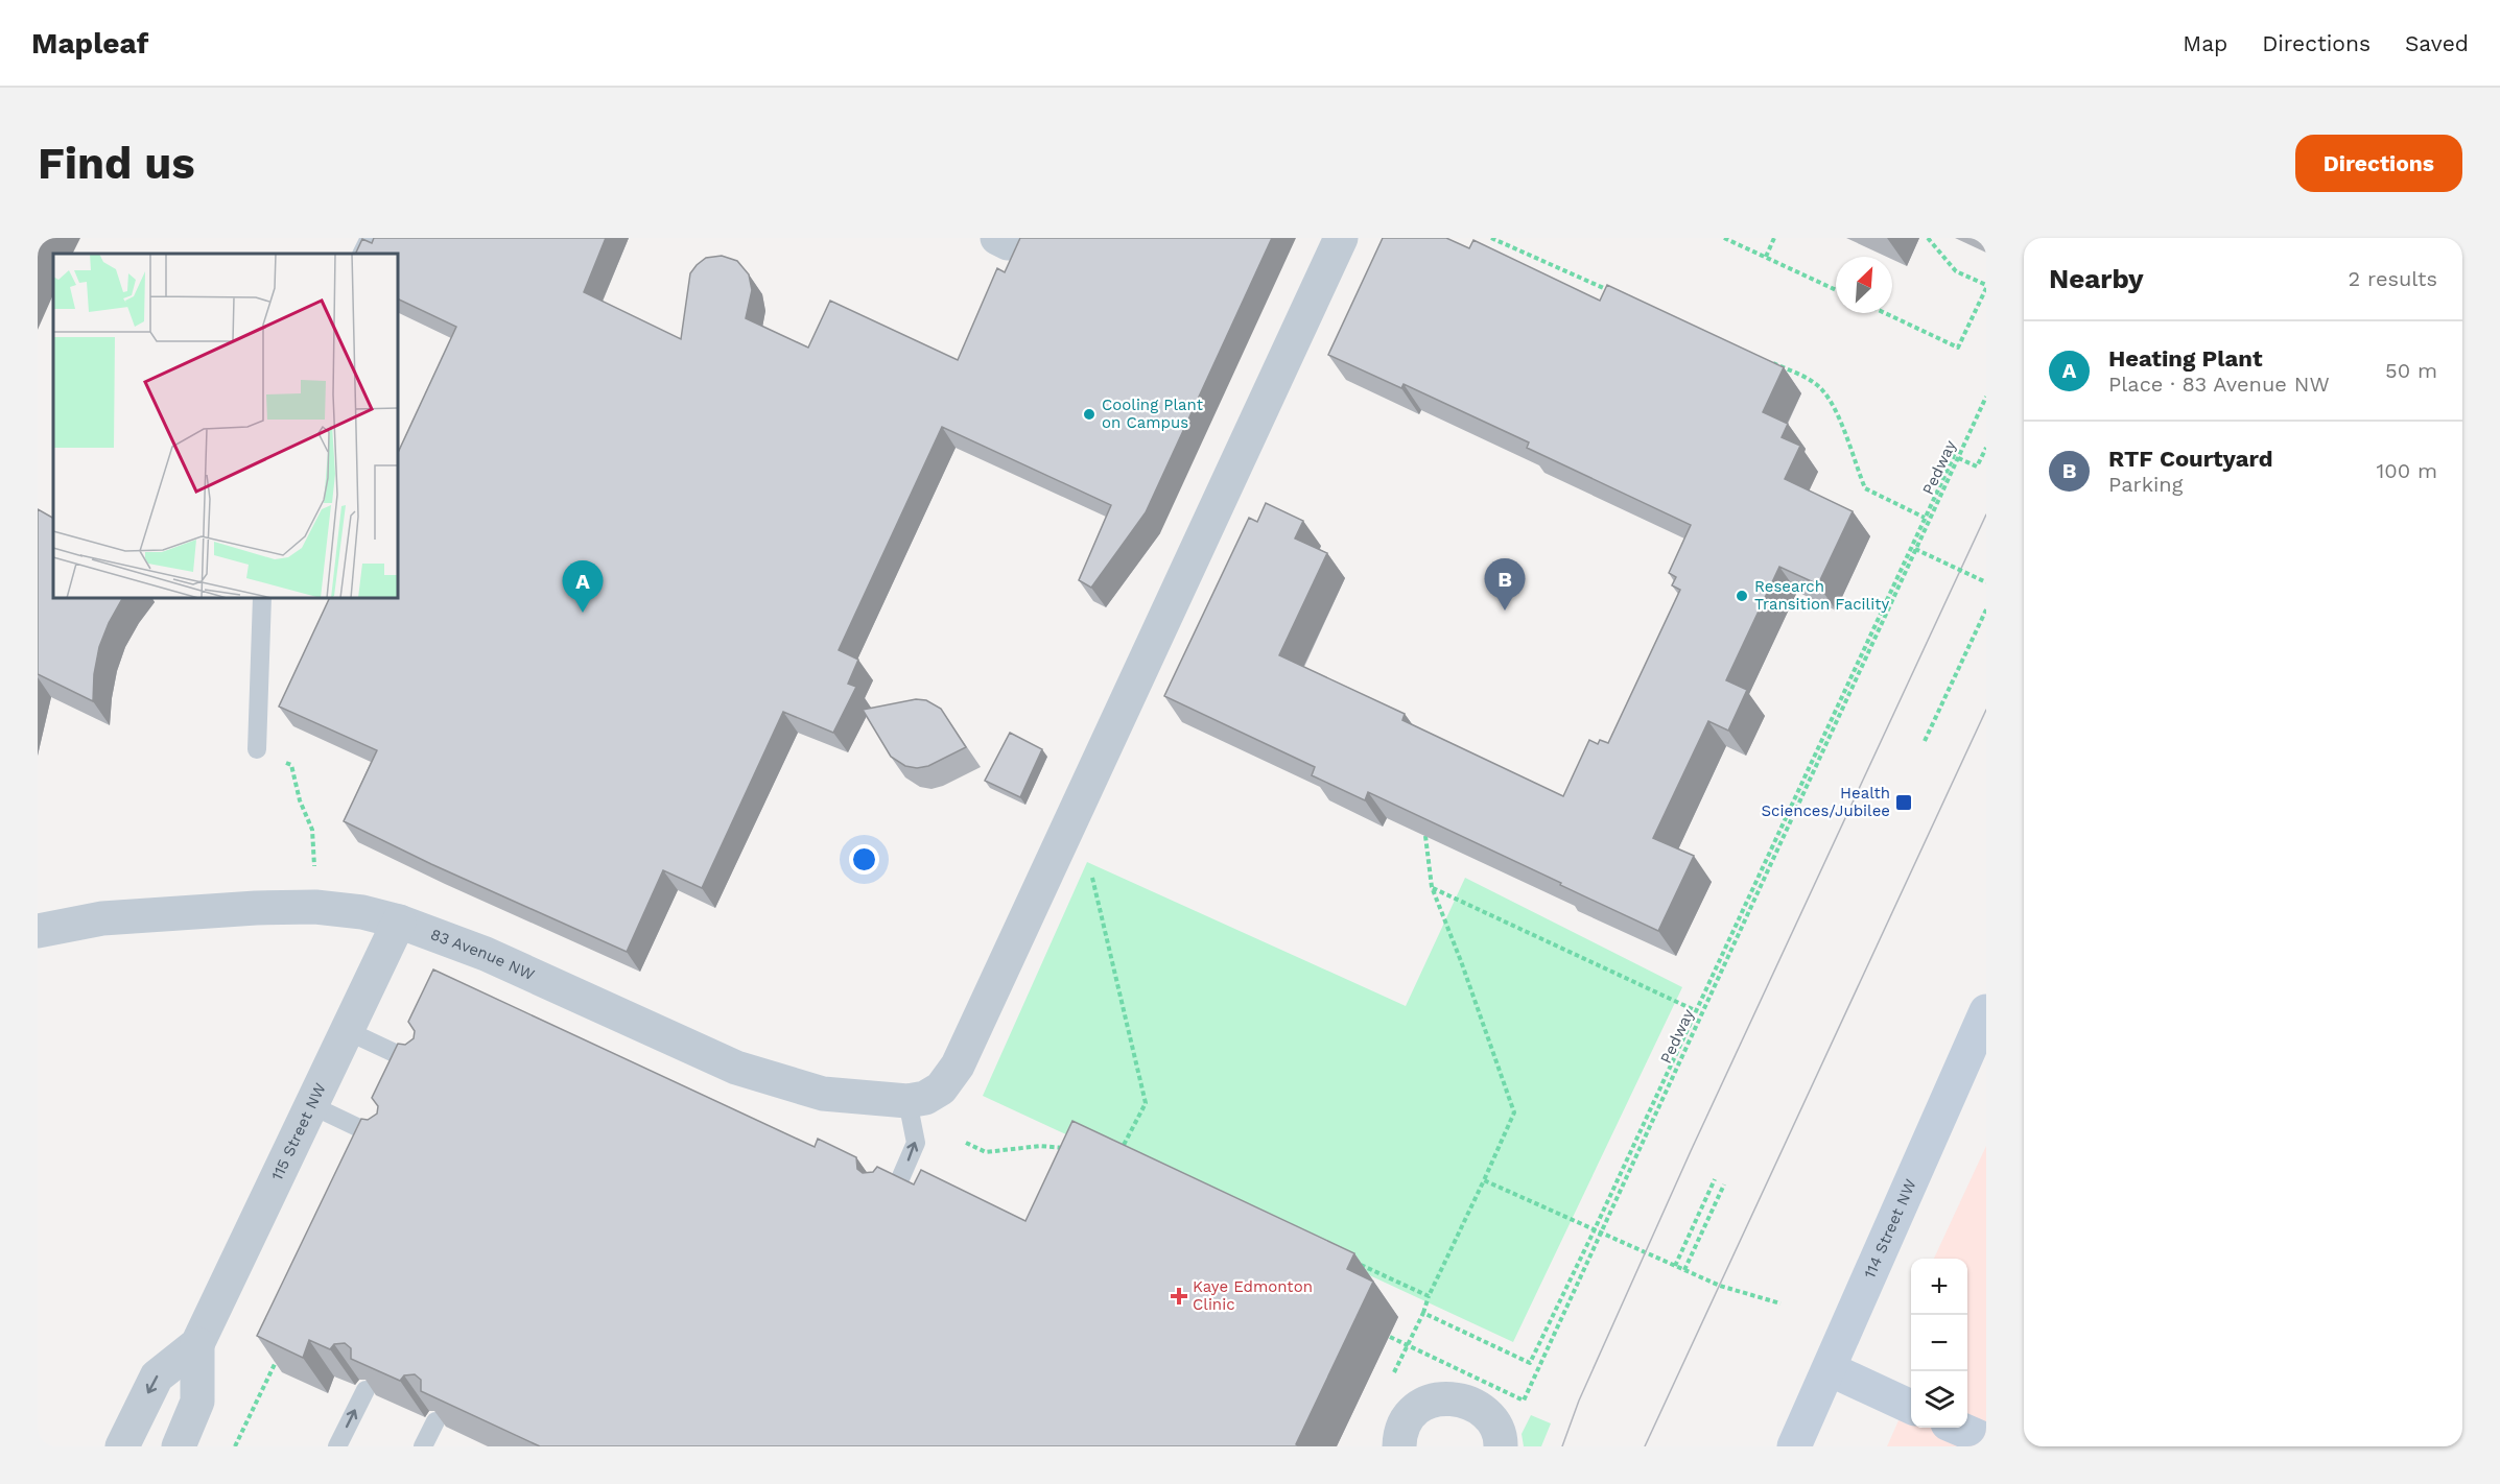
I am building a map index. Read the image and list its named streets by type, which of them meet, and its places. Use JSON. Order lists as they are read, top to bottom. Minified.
{"streets":{"main road":["114 Street NW"],"street":["83 Avenue NW","115 Street NW"],"path":["Pedway"]},"crossings":[["83 Avenue NW","115 Street NW"]],"places":{"other":["Cooling Plant on Campus","Research Transition Facility"],"transit":["Health Sciences/Jubilee"],"health":["Kaye Edmonton Clinic"]},"north":"top right","page":{"header":"Mapleaf","nav":["Map","Directions","Saved"],"buttons":"Directions","title":"Find us","heading":["Nearby","2 results"],"list":[{"mark":"A","name":"Heating Plant","note":"Place · 83 Avenue NW","value":"50 m"},{"mark":"B","name":"RTF Courtyard","note":"Parking","value":"100 m"}],"pins":["B","A"],"map_buttons":["+","−"]}}
